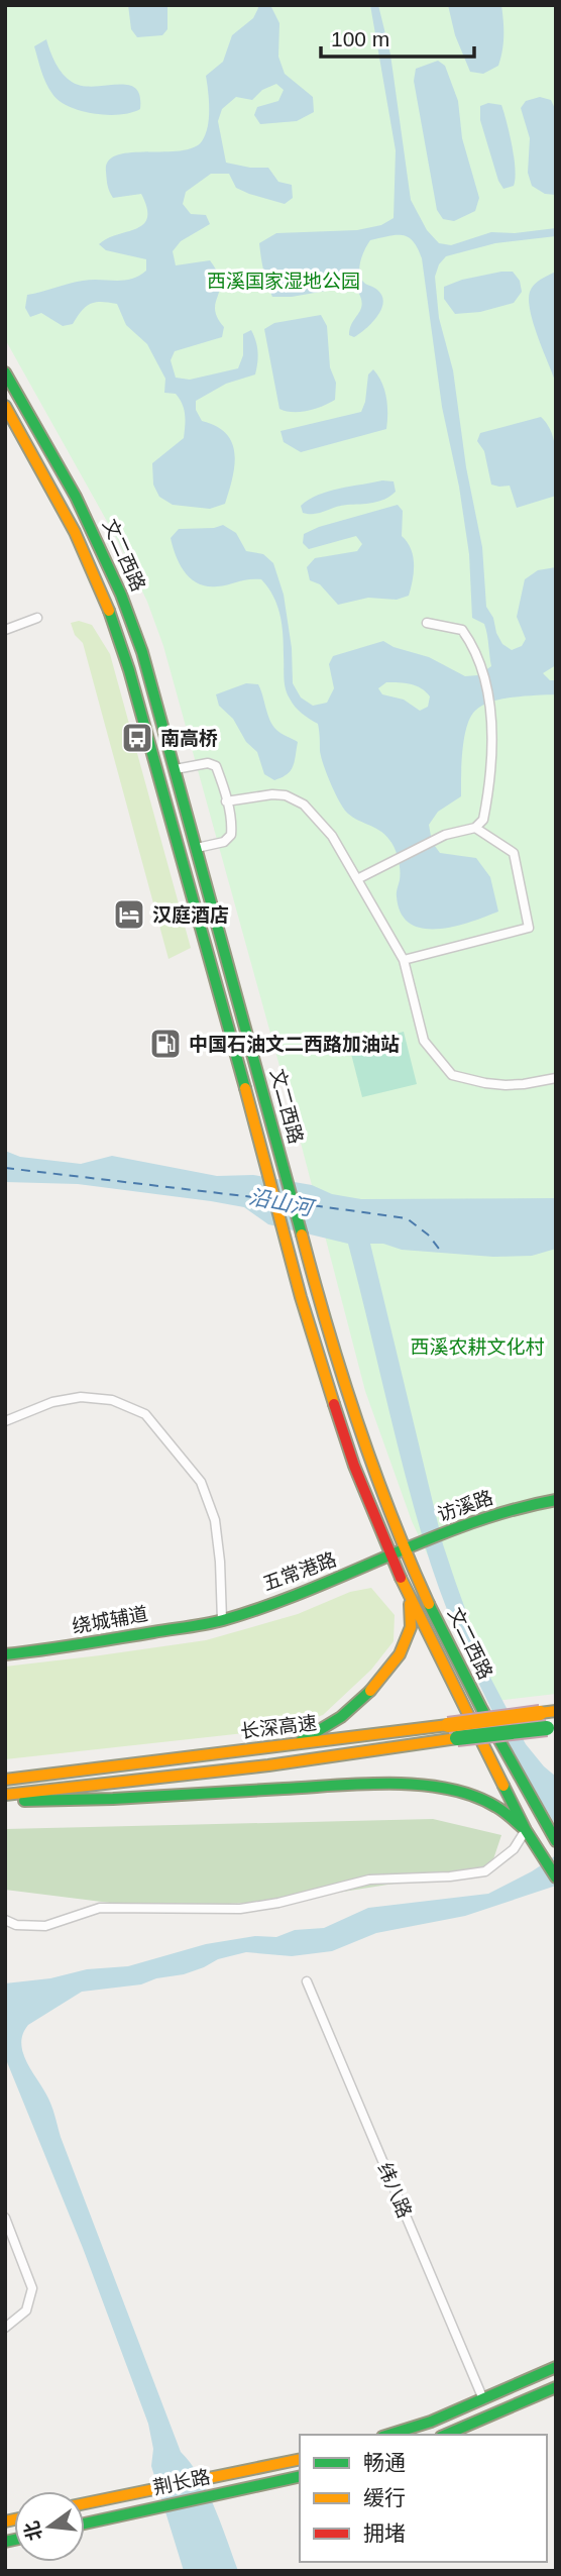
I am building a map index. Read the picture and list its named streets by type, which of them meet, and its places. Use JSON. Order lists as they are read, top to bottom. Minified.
{"streets":{"main road":["文二西路","访溪路","五常港路","绕城辅道","长深高速","荆长路"],"street":["纬八路"]},"crossings":[["文二西路","访溪路"],["文二西路","五常港路"],["访溪路","五常港路"],["五常港路","绕城辅道"]],"water":["沿山河"],"parks":["西溪国家湿地公园","西溪农耕文化村"],"places":{"bus stop":["南高桥"],"hotel":["汉庭酒店"],"fuel station":["中国石油文二西路加油站"]},"legend":["畅通","缓行","拥堵"],"scale_bar":"100 m","north":"left"}
